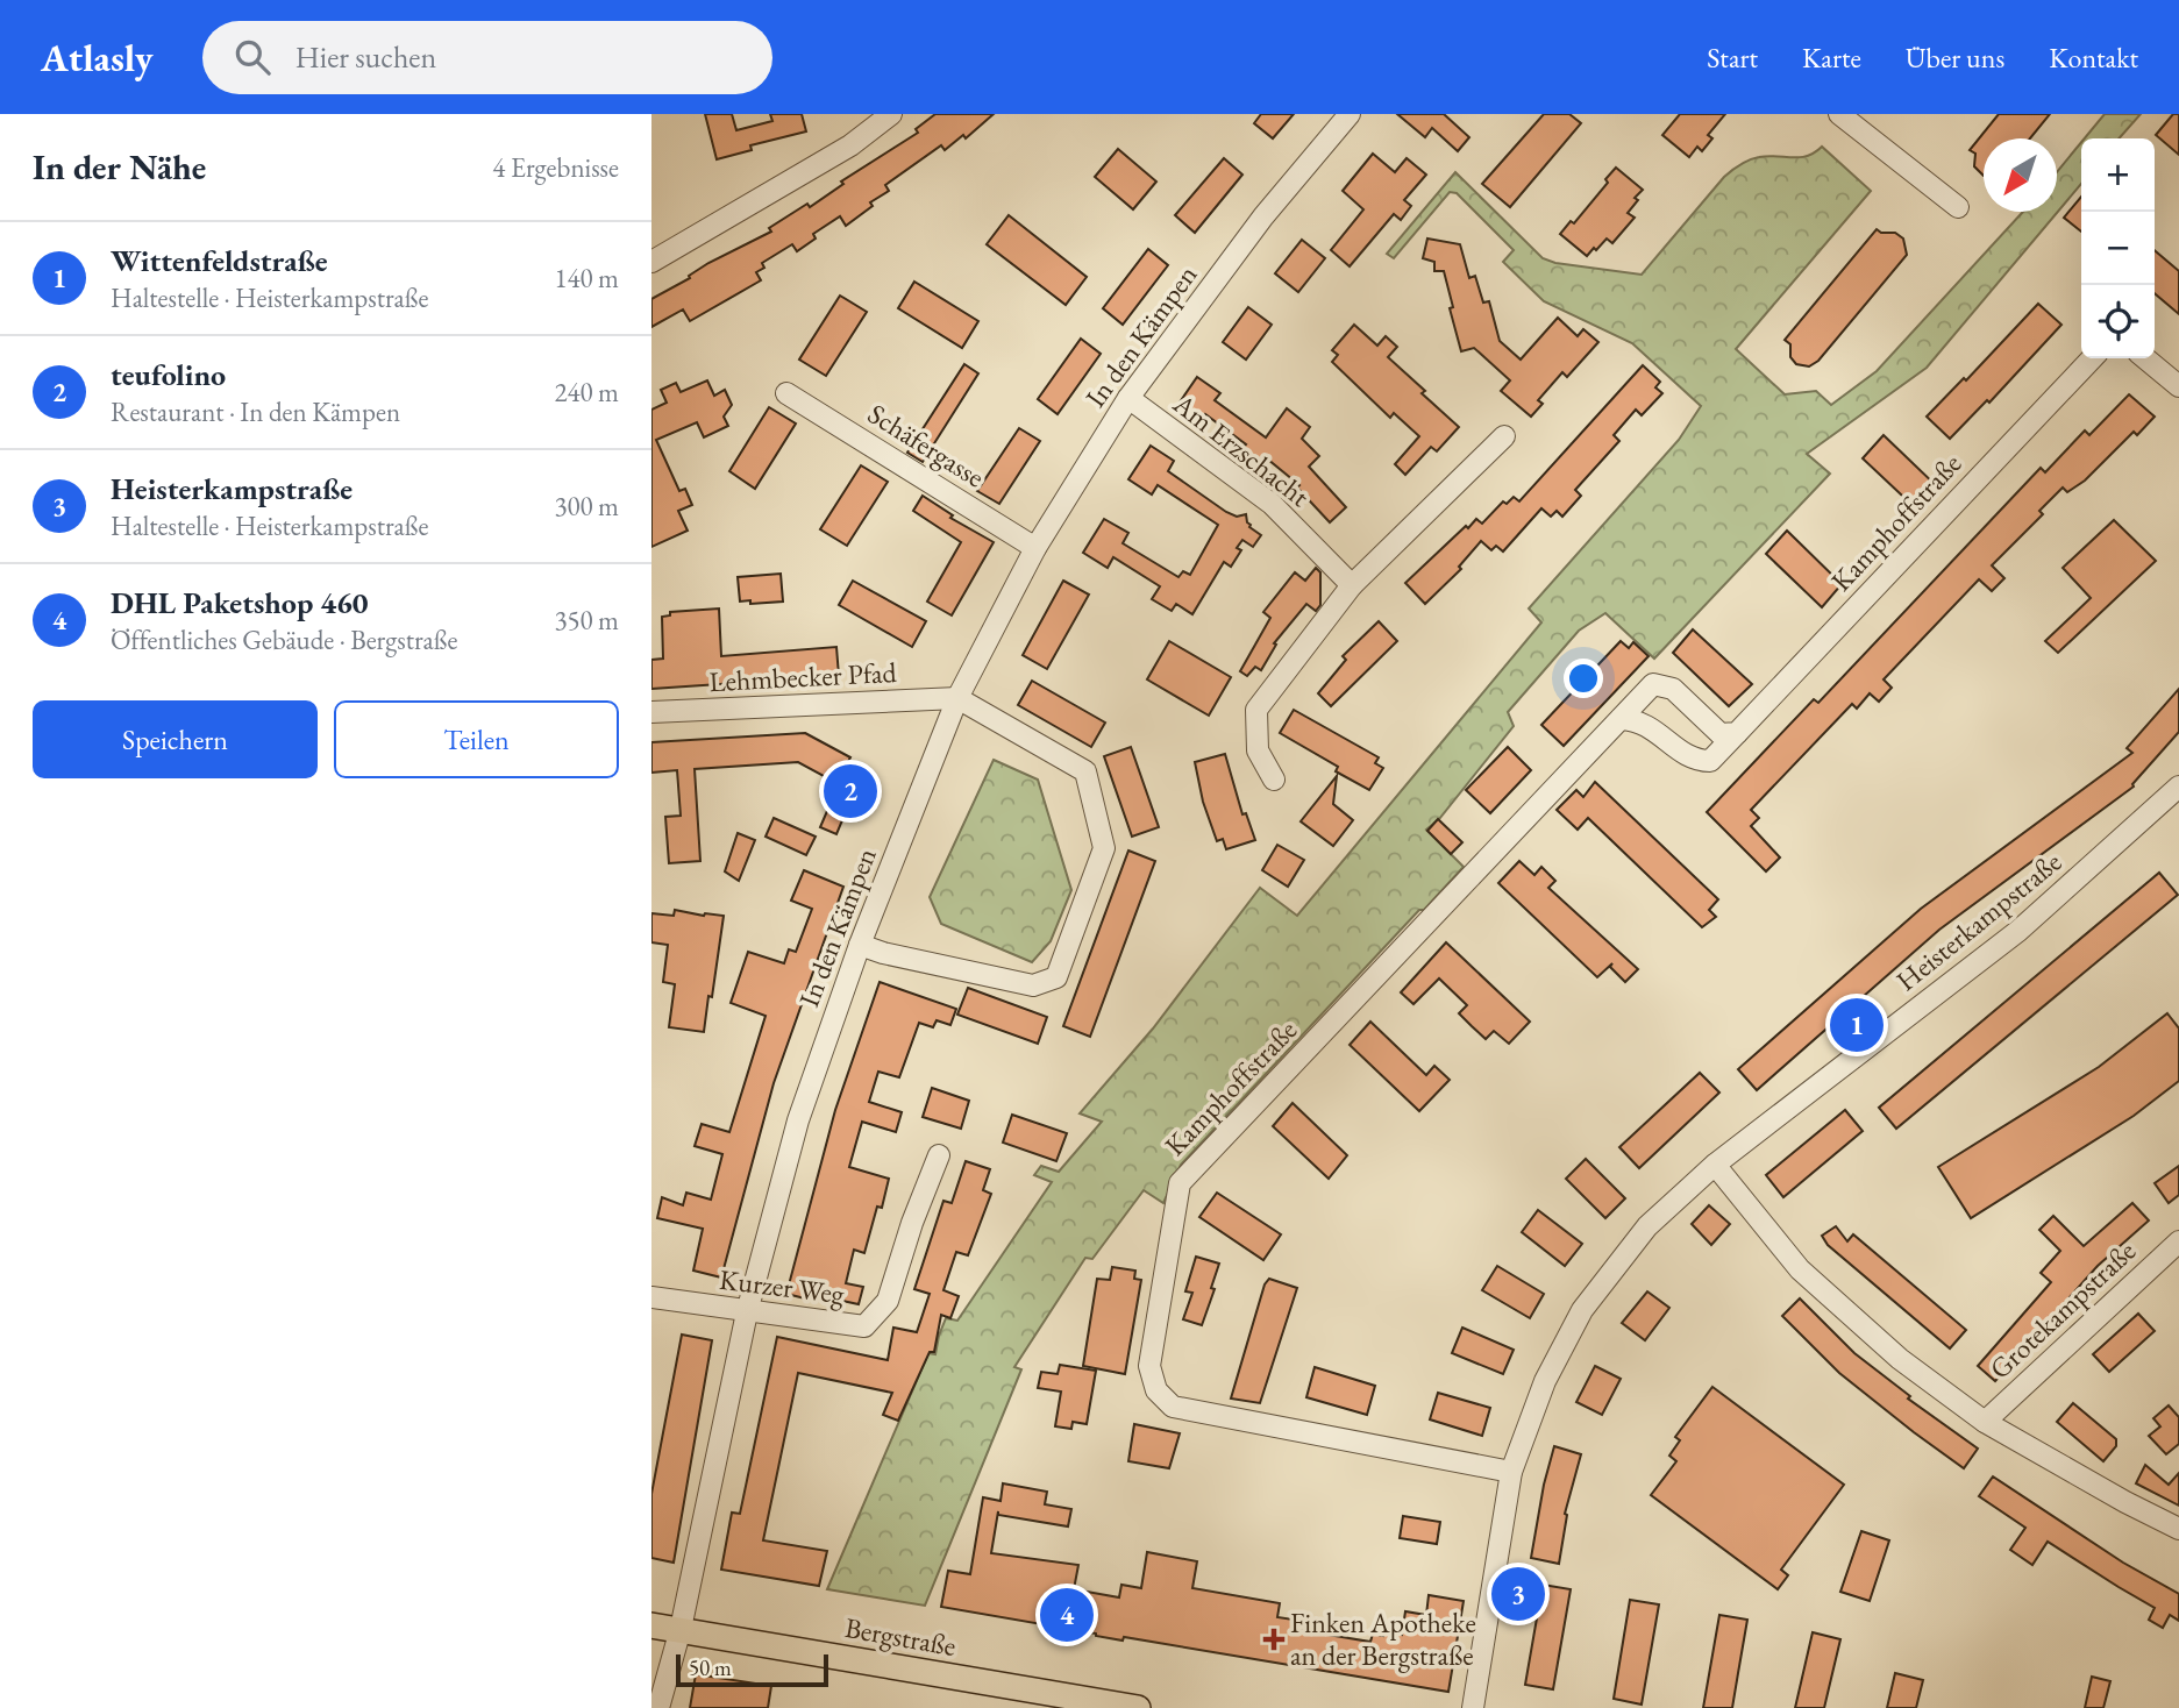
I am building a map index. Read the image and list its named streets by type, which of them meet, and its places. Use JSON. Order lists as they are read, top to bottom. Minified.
{"streets":{"main road":["Bergstraße"],"street":["In den Kämpen","Schäfergasse","Am Erzschacht","Kamphoffstraße","Lehmbecker Pfad","Heisterkampstraße","Kurzer Weg","Grotekampstraße"]},"crossings":[["In den Kämpen","Schäfergasse"],["In den Kämpen","Am Erzschacht"],["In den Kämpen","Lehmbecker Pfad"],["In den Kämpen","Kurzer Weg"],["In den Kämpen","Bergstraße"],["Kamphoffstraße","Heisterkampstraße"]],"places":{"health":["Finken Apotheke an der Bergstraße"]},"scale_bar":"50 m","north":"bottom left","page":{"header":"Atlasly","search":"Hier suchen","nav":["Start","Karte","Über uns","Kontakt"],"heading":["In der Nähe","4 Ergebnisse"],"map_buttons":["+","−"],"list":[{"mark":"1","name":"Wittenfeldstraße","note":"Haltestelle · Heisterkampstraße","value":"140 m"},{"mark":"2","name":"teufolino","note":"Restaurant · In den Kämpen","value":"240 m"},{"mark":"3","name":"Heisterkampstraße","note":"Haltestelle · Heisterkampstraße","value":"300 m"},{"mark":"4","name":"DHL Paketshop 460","note":"Öffentliches Gebäude · Bergstraße","value":"350 m"}],"buttons":["Speichern","Teilen"],"pins":["2","1","3","4"],"scale":"50 m"}}
